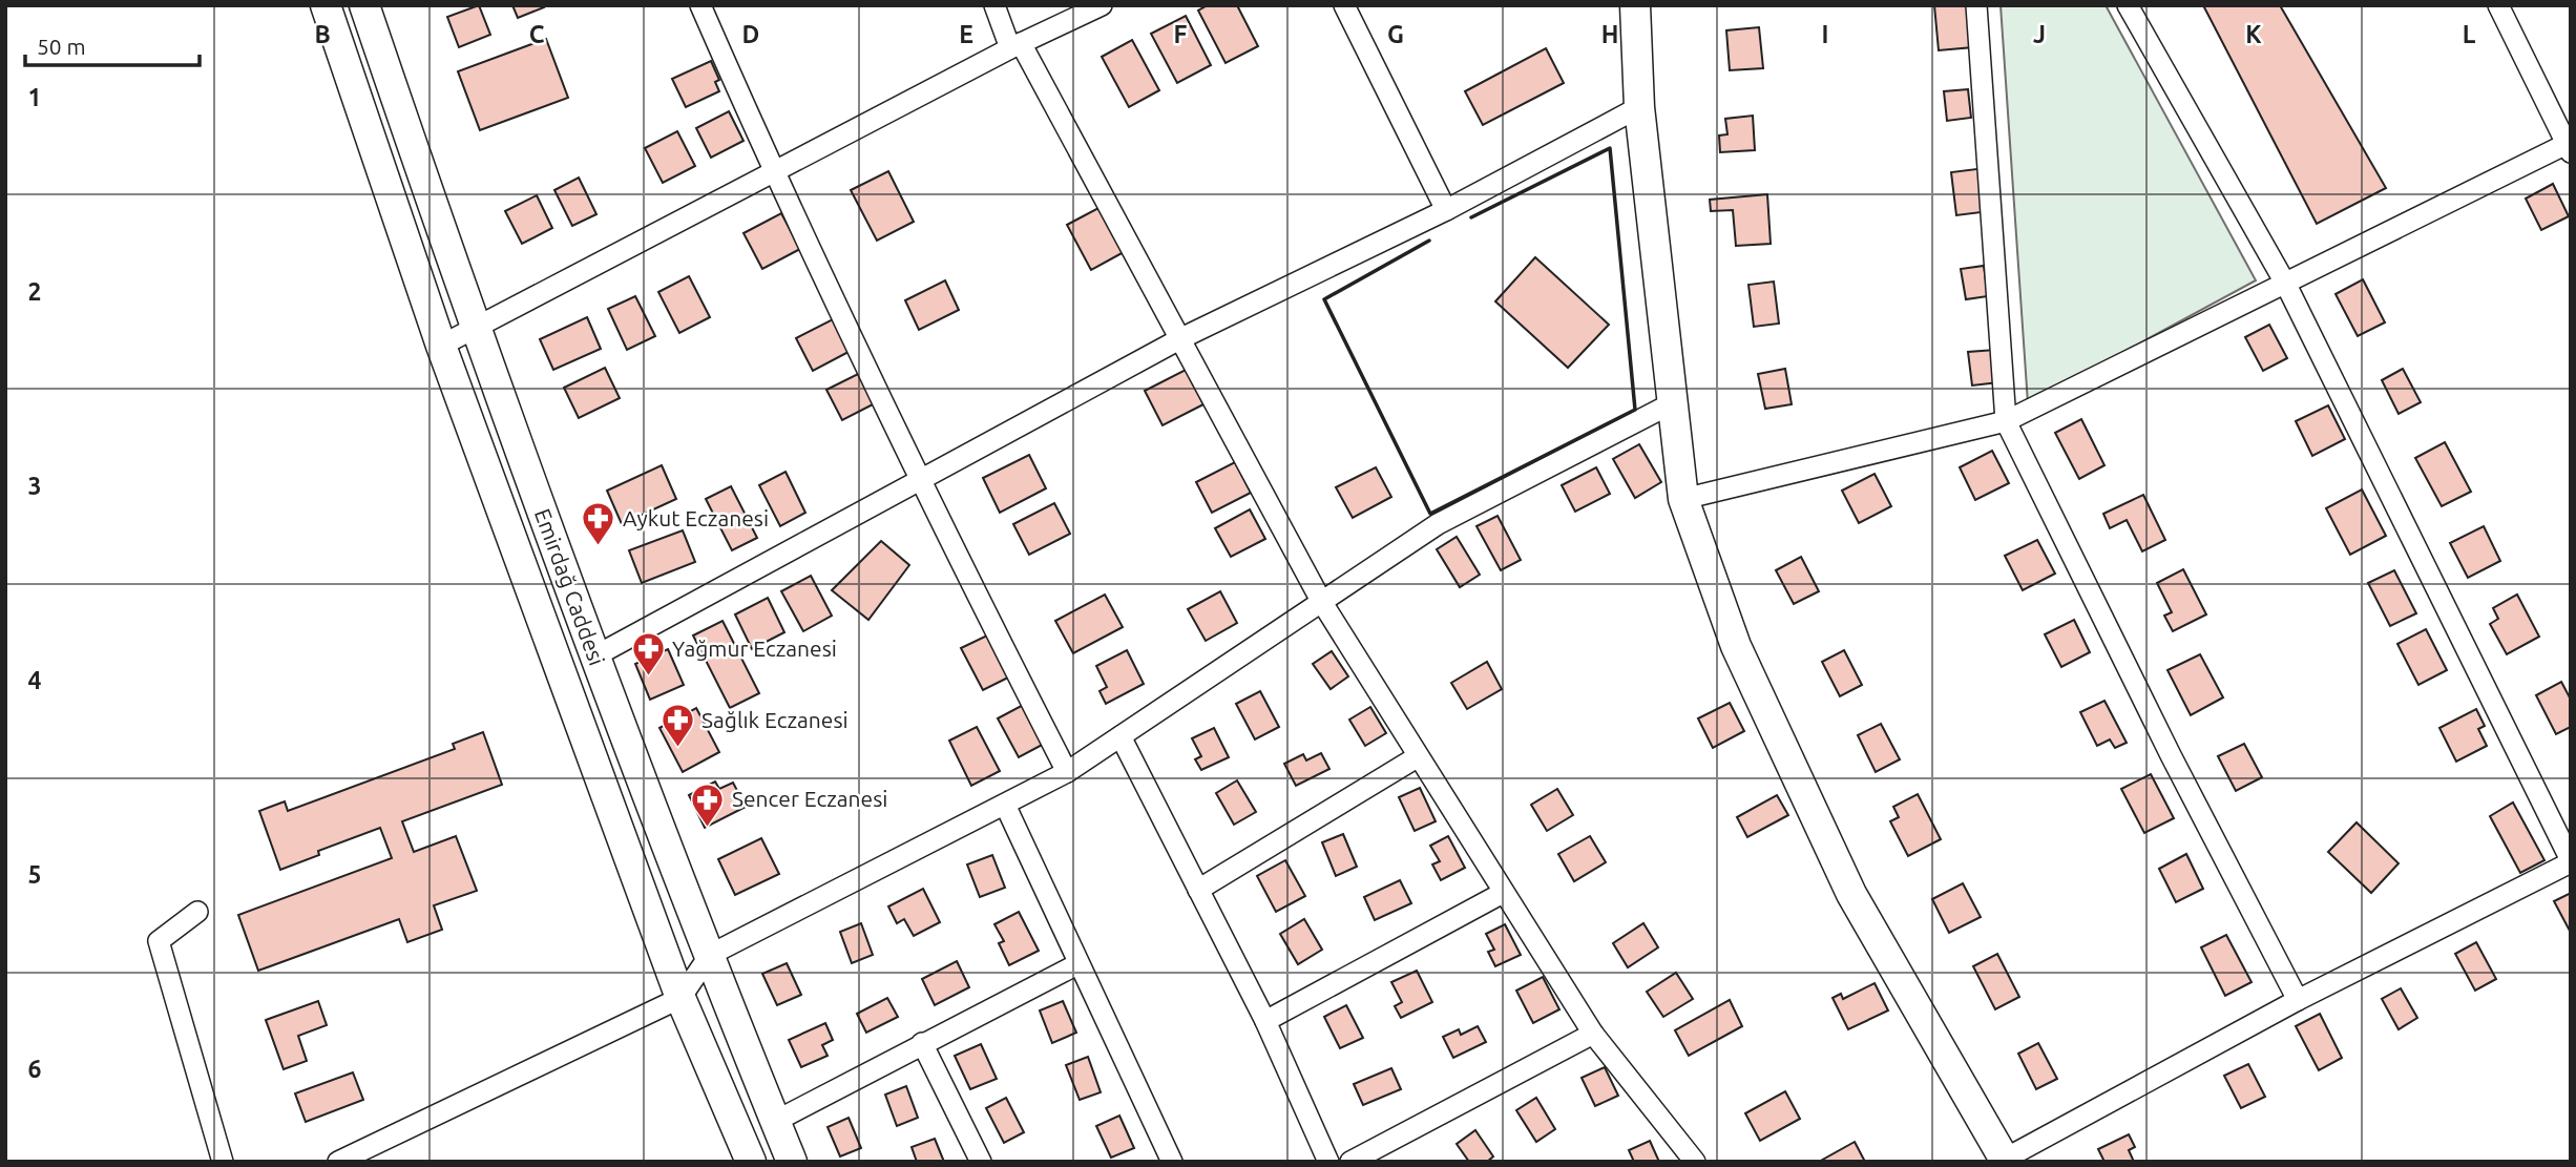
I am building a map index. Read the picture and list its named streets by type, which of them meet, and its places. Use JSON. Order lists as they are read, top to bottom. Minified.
{"streets":{"main road":["Emirdağ Caddesi"]},"places":{"pharmacy":["Aykut Eczanesi","Yağmur Eczanesi","Sağlık Eczanesi","Sencer Eczanesi"]},"scale_bar":"50 m","grid":{"columns":["B","C","D","E","F","G","H","I","J","K","L"],"rows":["1","2","3","4","5","6"]}}
